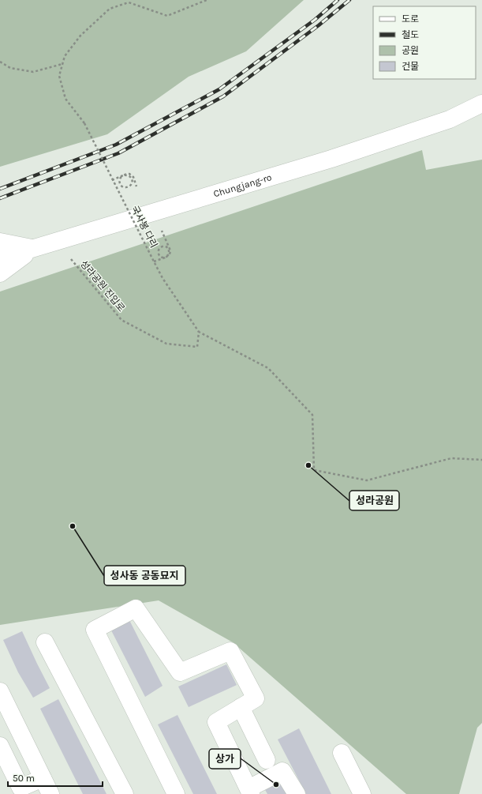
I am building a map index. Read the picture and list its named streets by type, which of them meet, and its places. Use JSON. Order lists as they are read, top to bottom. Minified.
{"streets":{"main road":["Chungjang-ro"],"path":["국사봉 다리","성라공원 진입로"]},"crossings":[["국사봉 다리","성라공원 진입로"]],"places":["성라공원","성사동 공동묘지","상가"],"legend":["도로","철도","공원","건물"],"scale_bar":"50 m"}
